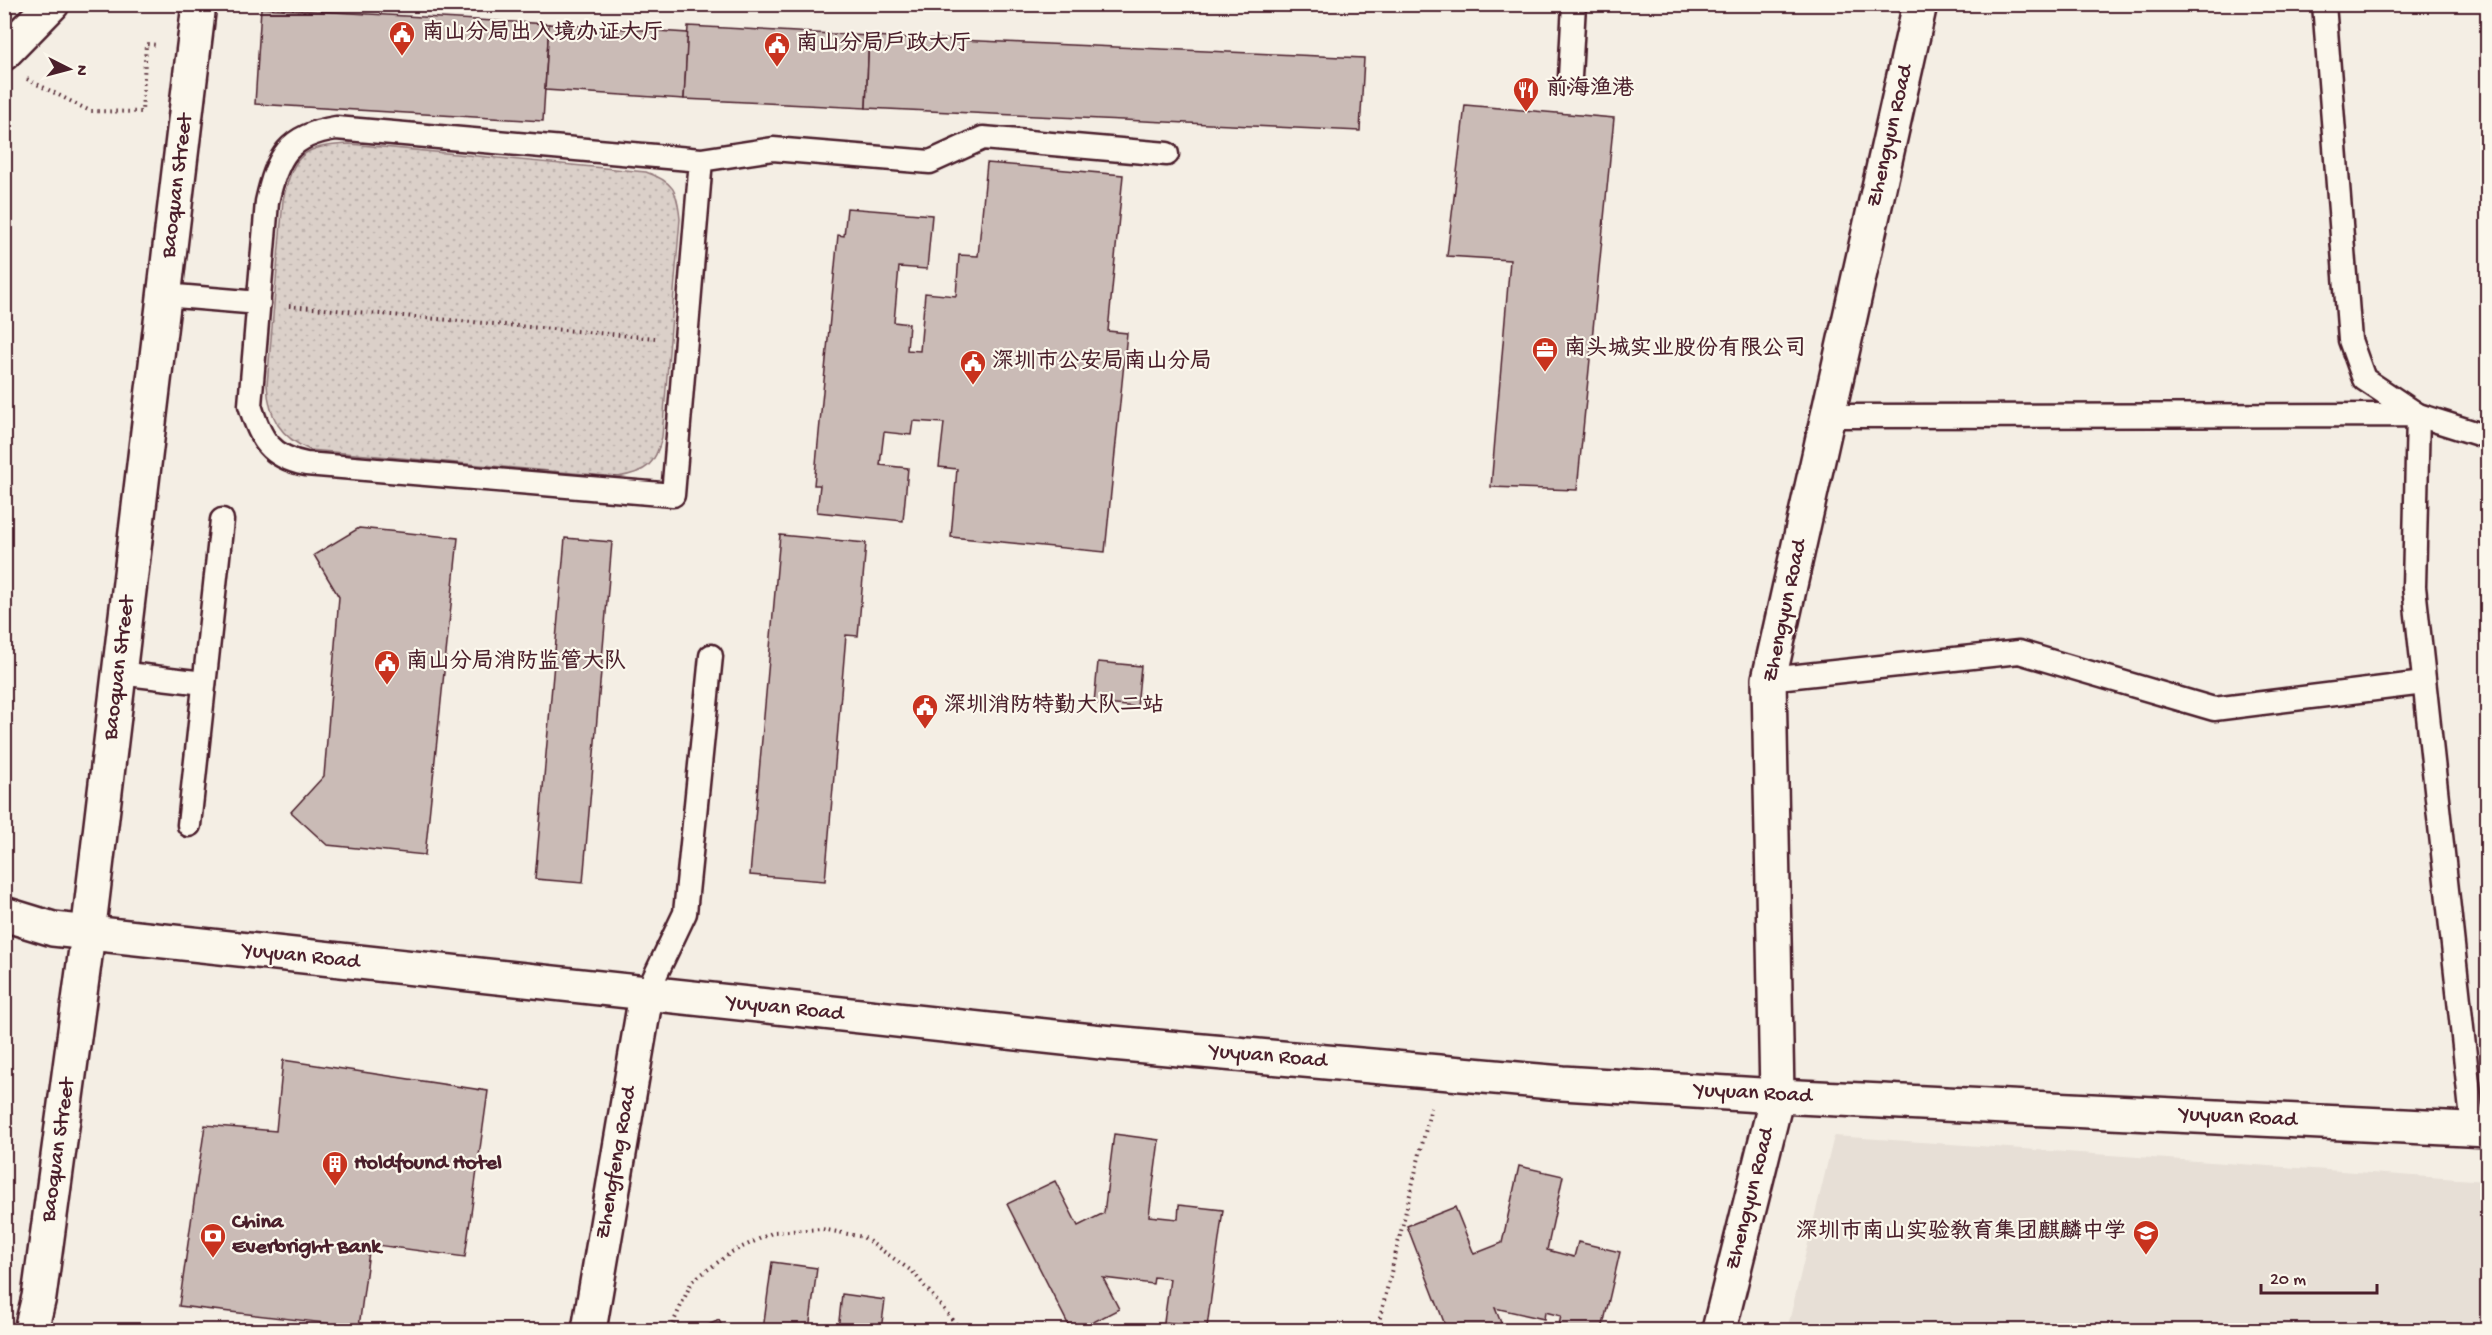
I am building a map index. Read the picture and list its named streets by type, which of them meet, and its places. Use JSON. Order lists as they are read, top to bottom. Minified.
{"streets":{"street":["Zhengyun Road","Baoquan Street","Yuyuan Road","Zhengfeng Road"]},"crossings":[["Zhengyun Road","Yuyuan Road"],["Baoquan Street","Yuyuan Road"],["Yuyuan Road","Zhengfeng Road"]],"places":{"public building":["南山分局出入境办证大厅","南山分局户政大厅","深圳市公安局南山分局","南山分局消防监管大队","深圳消防特勤大队二站"],"restaurant":["前海渔港"],"office":["南头城实业股份有限公司"],"building":["Holdfound Hotel"],"school or university":["深圳市南山实验教育集团麒麟中学"],"bank":["China Everbright Bank"]},"scale_bar":"20 m","north":"right"}
